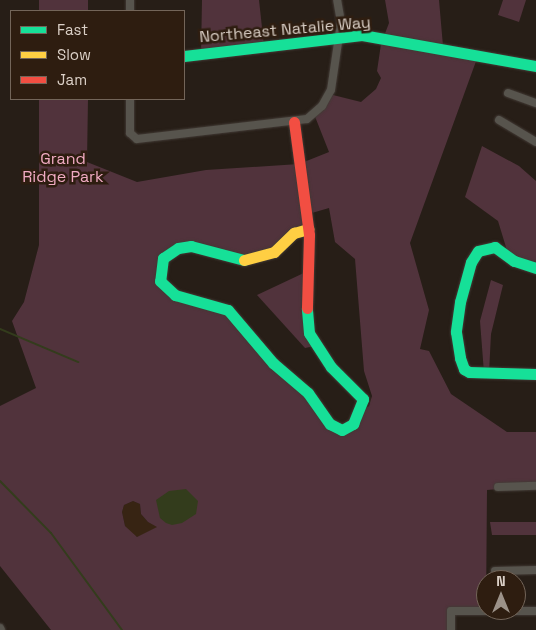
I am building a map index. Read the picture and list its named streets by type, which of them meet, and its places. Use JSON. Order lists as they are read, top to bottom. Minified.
{"streets":{"street":["Northeast Natalie Way"]},"parks":["Grand Ridge Park"],"legend":["Fast","Slow","Jam"],"north":"top"}
